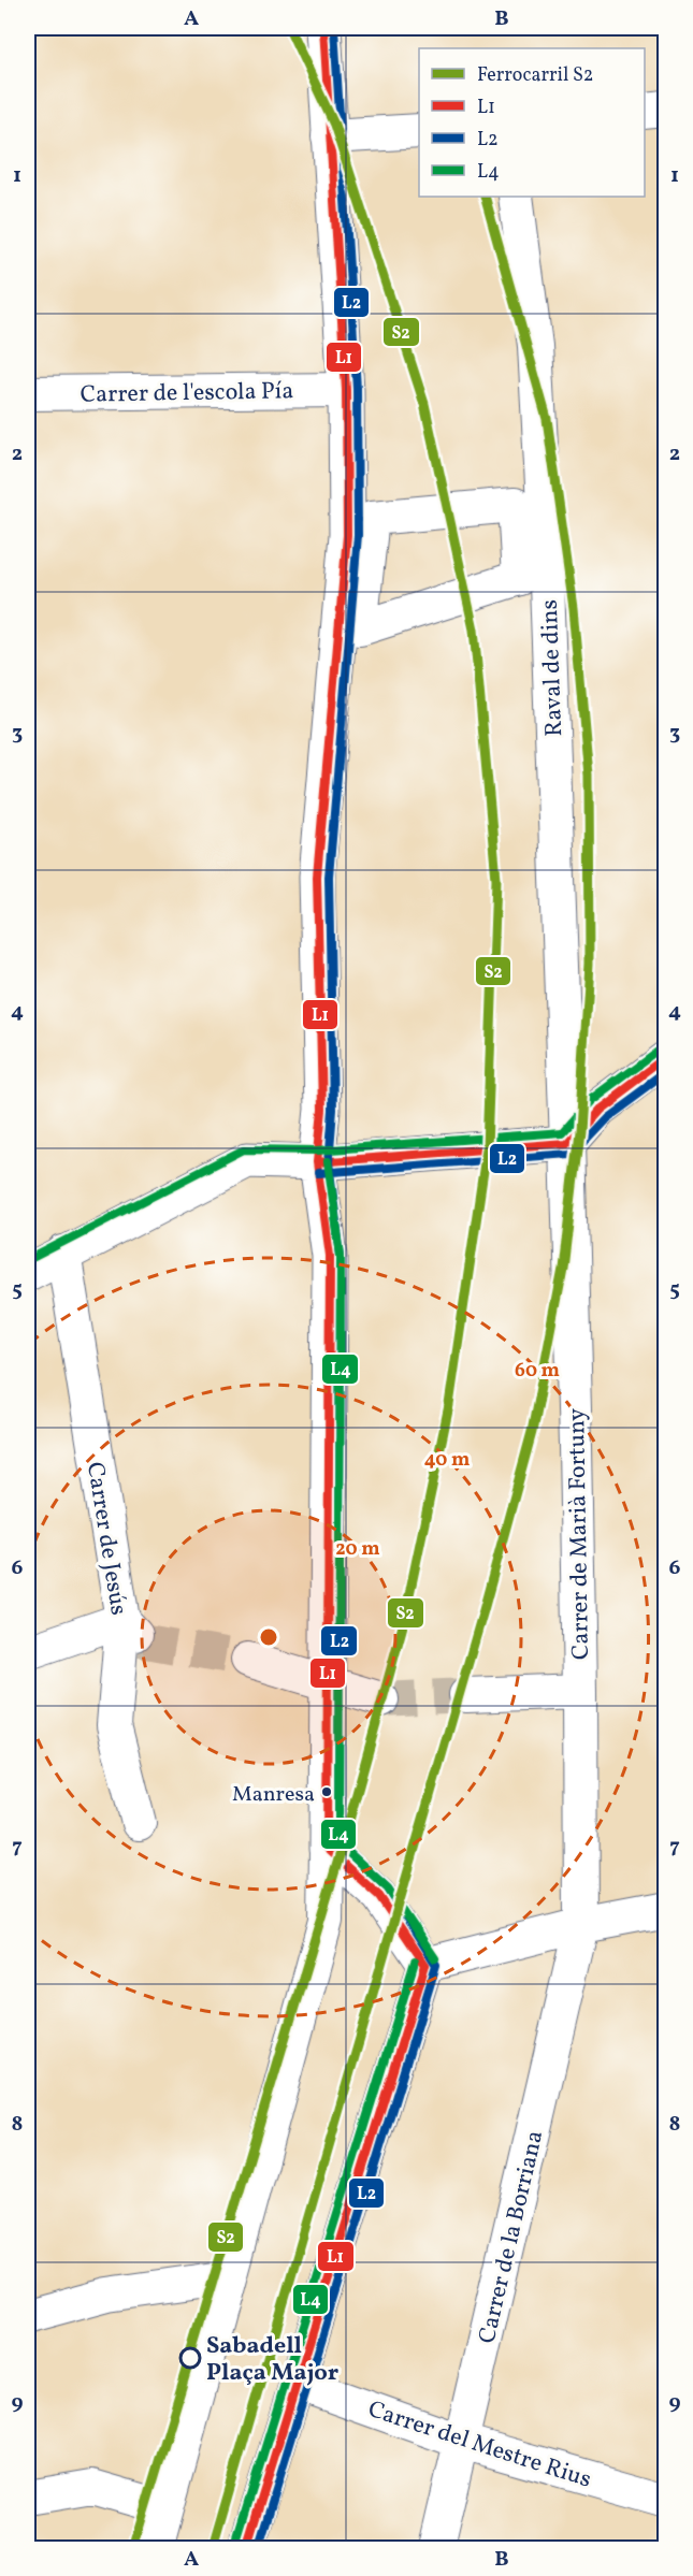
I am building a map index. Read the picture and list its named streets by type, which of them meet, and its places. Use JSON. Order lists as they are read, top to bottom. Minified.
{"streets":{"street":["Carrer de l'escola Pía","Raval de dins","Carrer de Marià Fortuny","Carrer de Jesús","Carrer de la Borriana","Carrer del Mestre Rius"]},"crossings":[["Raval de dins","Carrer de Marià Fortuny"],["Carrer de Marià Fortuny","Carrer de la Borriana"],["Carrer de la Borriana","Carrer del Mestre Rius"]],"places":["Manresa","Sabadell Plaça Major"],"lines":["rail line S2","transit line L1","transit line L2","transit line L4"],"legend":["Ferrocarril S2","L1","L2","L4"],"grid":{"columns":["A","B"],"rows":["1","2","3","4","5","6","7","8","9"]},"rings":["60 m","40 m","20 m"]}
